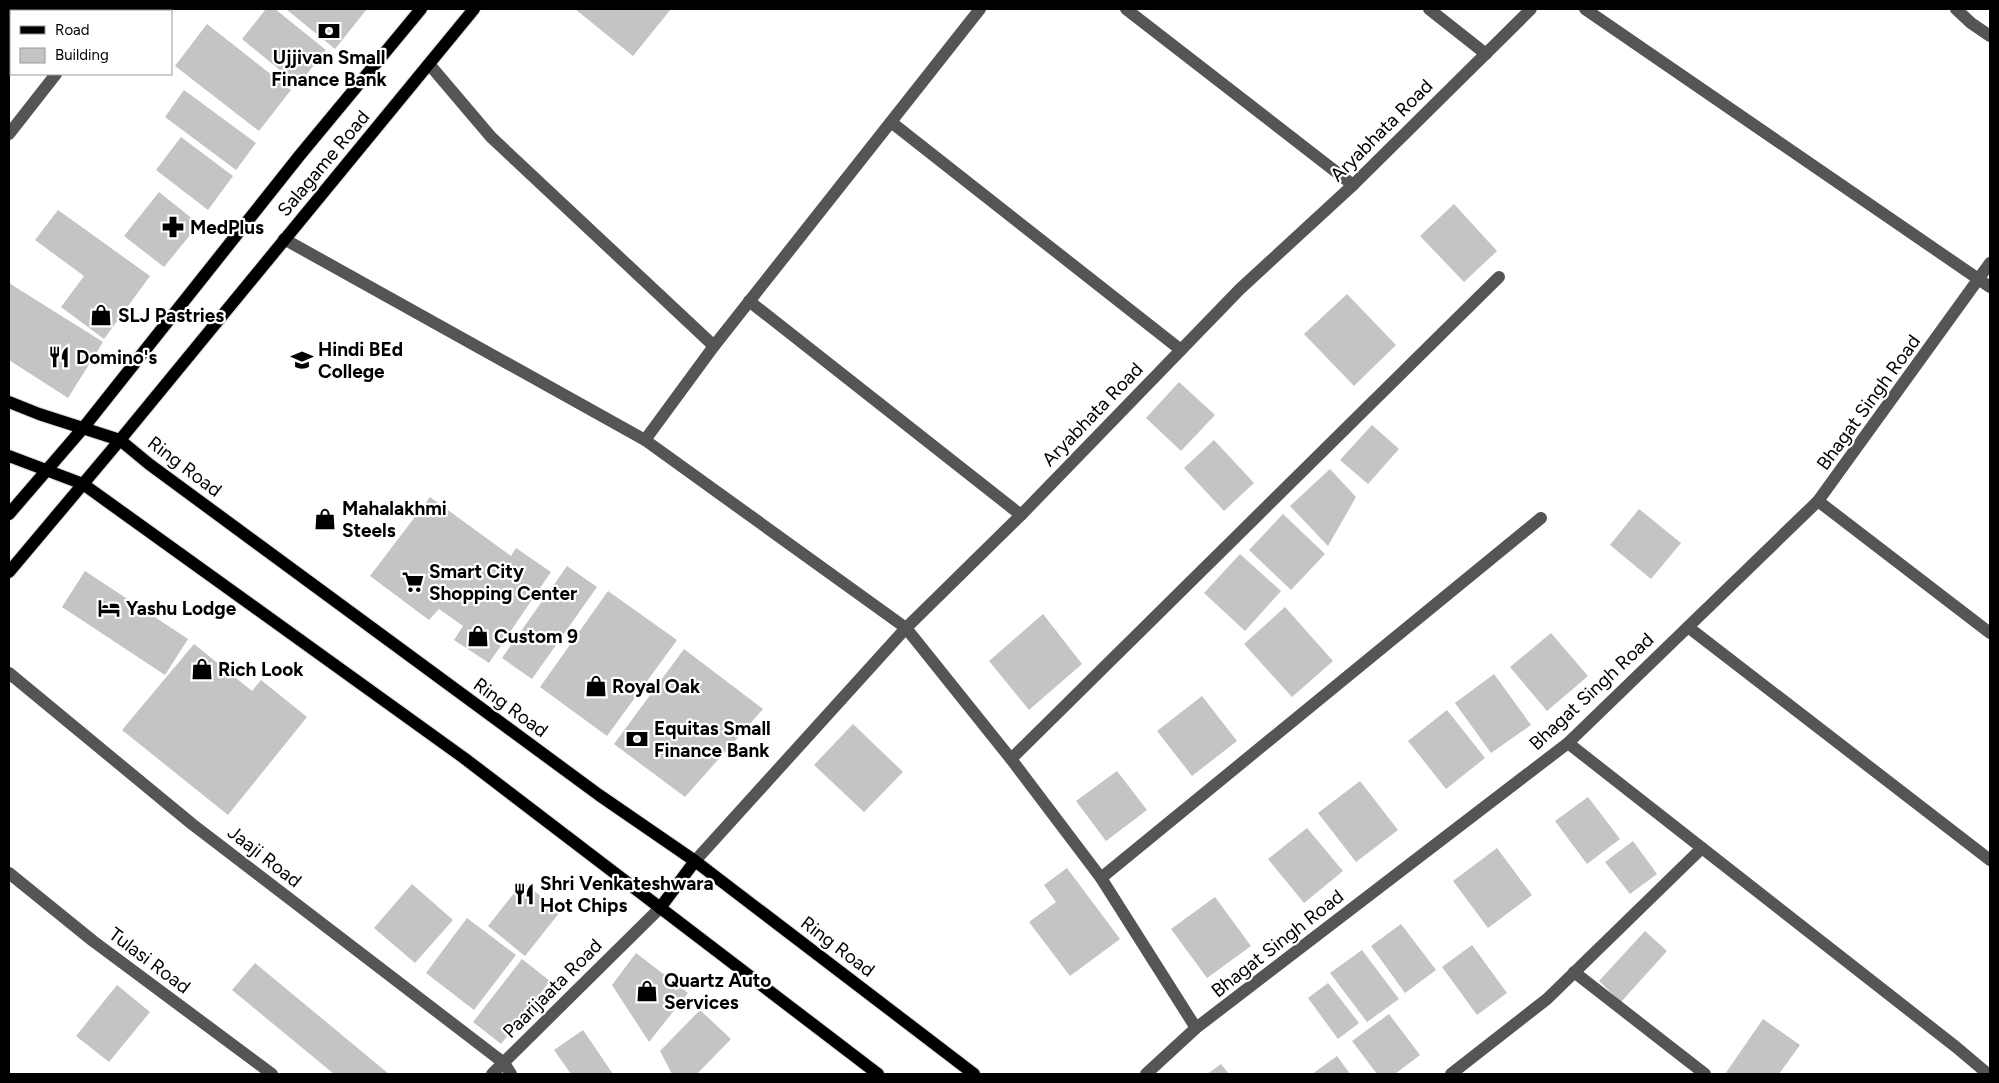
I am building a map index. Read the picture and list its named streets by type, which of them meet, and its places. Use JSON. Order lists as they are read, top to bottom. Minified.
{"streets":{"main road":["Salagame Road","Ring Road"],"street":["Aryabhata Road","Bhagat Singh Road","Jaaji Road","Tulasi Road","Paarijaata Road"]},"crossings":[["Aryabhata Road","Ring Road"],["Salagame Road","Ring Road"],["Jaaji Road","Paarijaata Road"]],"places":{"bank":["Ujjivan Small Finance Bank","Equitas Small Finance Bank"],"pharmacy":["MedPlus"],"shop":["SLJ Pastries","Mahalakhmi Steels","Custom 9","Rich Look","Royal Oak","Quartz Auto Services"],"restaurant":["Domino's","Shri Venkateshwara Hot Chips"],"school or university":["Hindi BEd College"],"supermarket":["Smart City Shopping Center"],"hotel":["Yashu Lodge"]},"legend":["Road","Building"]}
